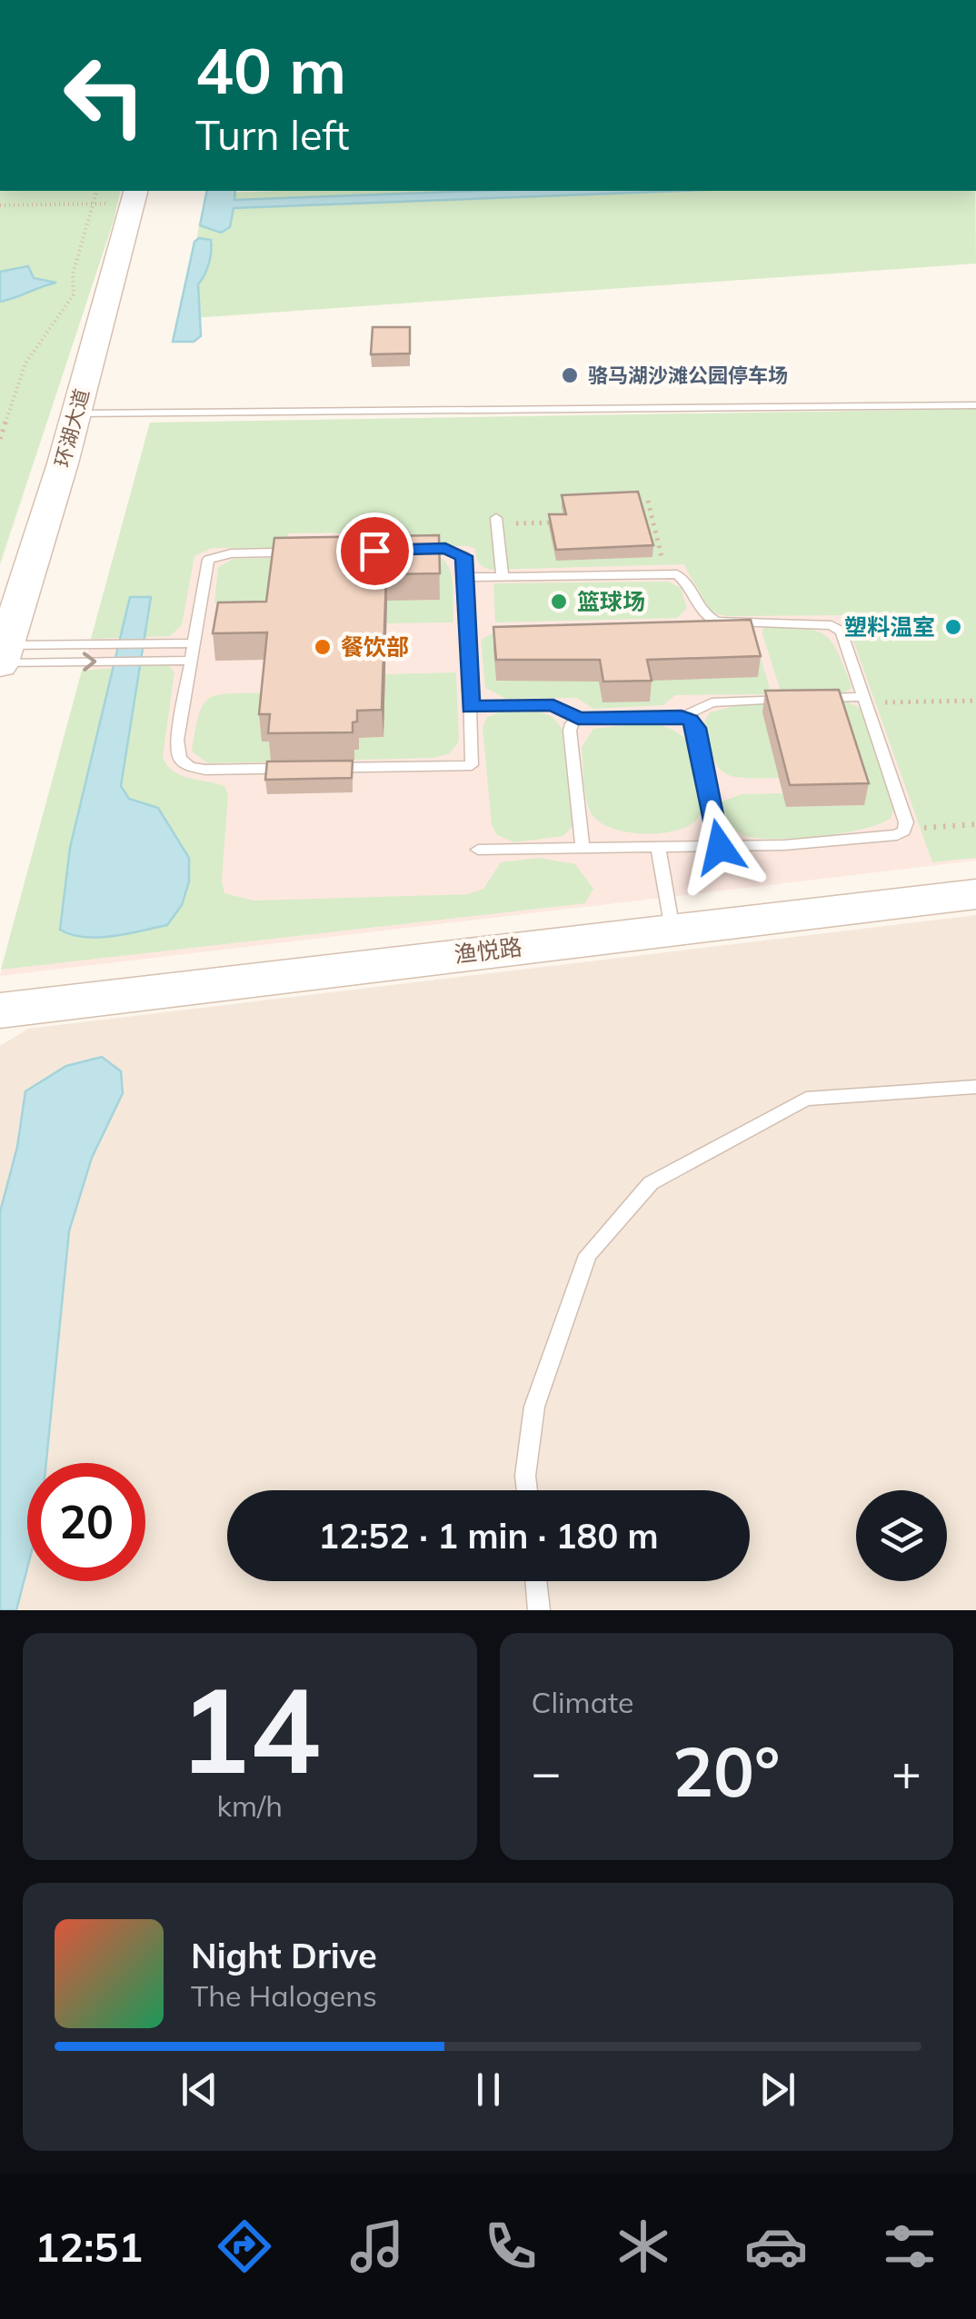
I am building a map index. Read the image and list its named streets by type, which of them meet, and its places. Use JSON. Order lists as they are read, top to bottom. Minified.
{"streets":{"main road":["环湖大道","渔悦路"]},"places":["骆马湖沙滩公园停车场","篮球场","塑料温室","餐饮部"],"page":{"turn":["40 m","Turn left"],"limit":"20","trip":"12:52 · 1 min · 180 m","tile":[["14","km/h"],"Climate"],"heat":["−","20°","+"],"song":["Night Drive","The Halogens"],"tabs":"12:51"}}
